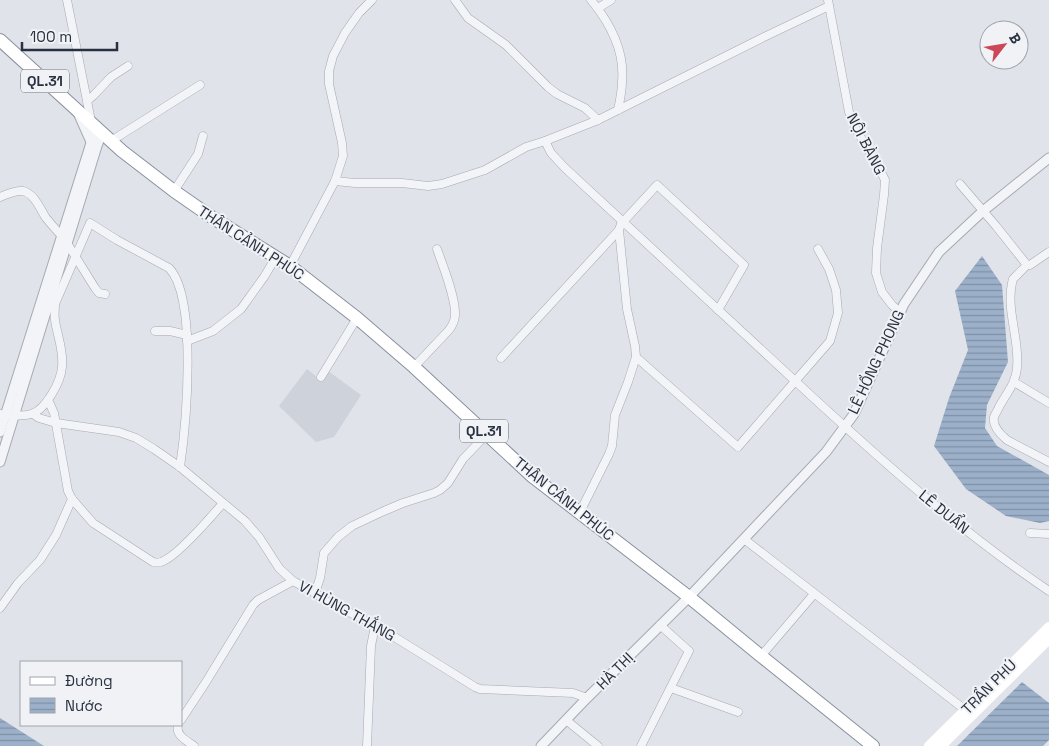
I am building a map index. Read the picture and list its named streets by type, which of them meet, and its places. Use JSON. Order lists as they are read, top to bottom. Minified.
{"streets":{"highway":["QL.31","THÂN CẢNH PHÚC"],"main road":["TRẦN PHÚ"],"street":["NỘI BÀNG","LÊ HỒNG PHONG","LÊ DUẨN","VI HÙNG THẮNG","HÀ THỊ"]},"crossings":[["QL.31","THÂN CẢNH PHÚC"],["NỘI BÀNG","LÊ HỒNG PHONG"],["THÂN CẢNH PHÚC","LÊ HỒNG PHONG"],["THÂN CẢNH PHÚC","HÀ THỊ"],["LÊ HỒNG PHONG","LÊ DUẨN"],["LÊ HỒNG PHONG","HÀ THỊ"],["VI HÙNG THẮNG","HÀ THỊ"]],"legend":["Đường","Nước"],"scale_bar":"100 m","north":"top right"}
